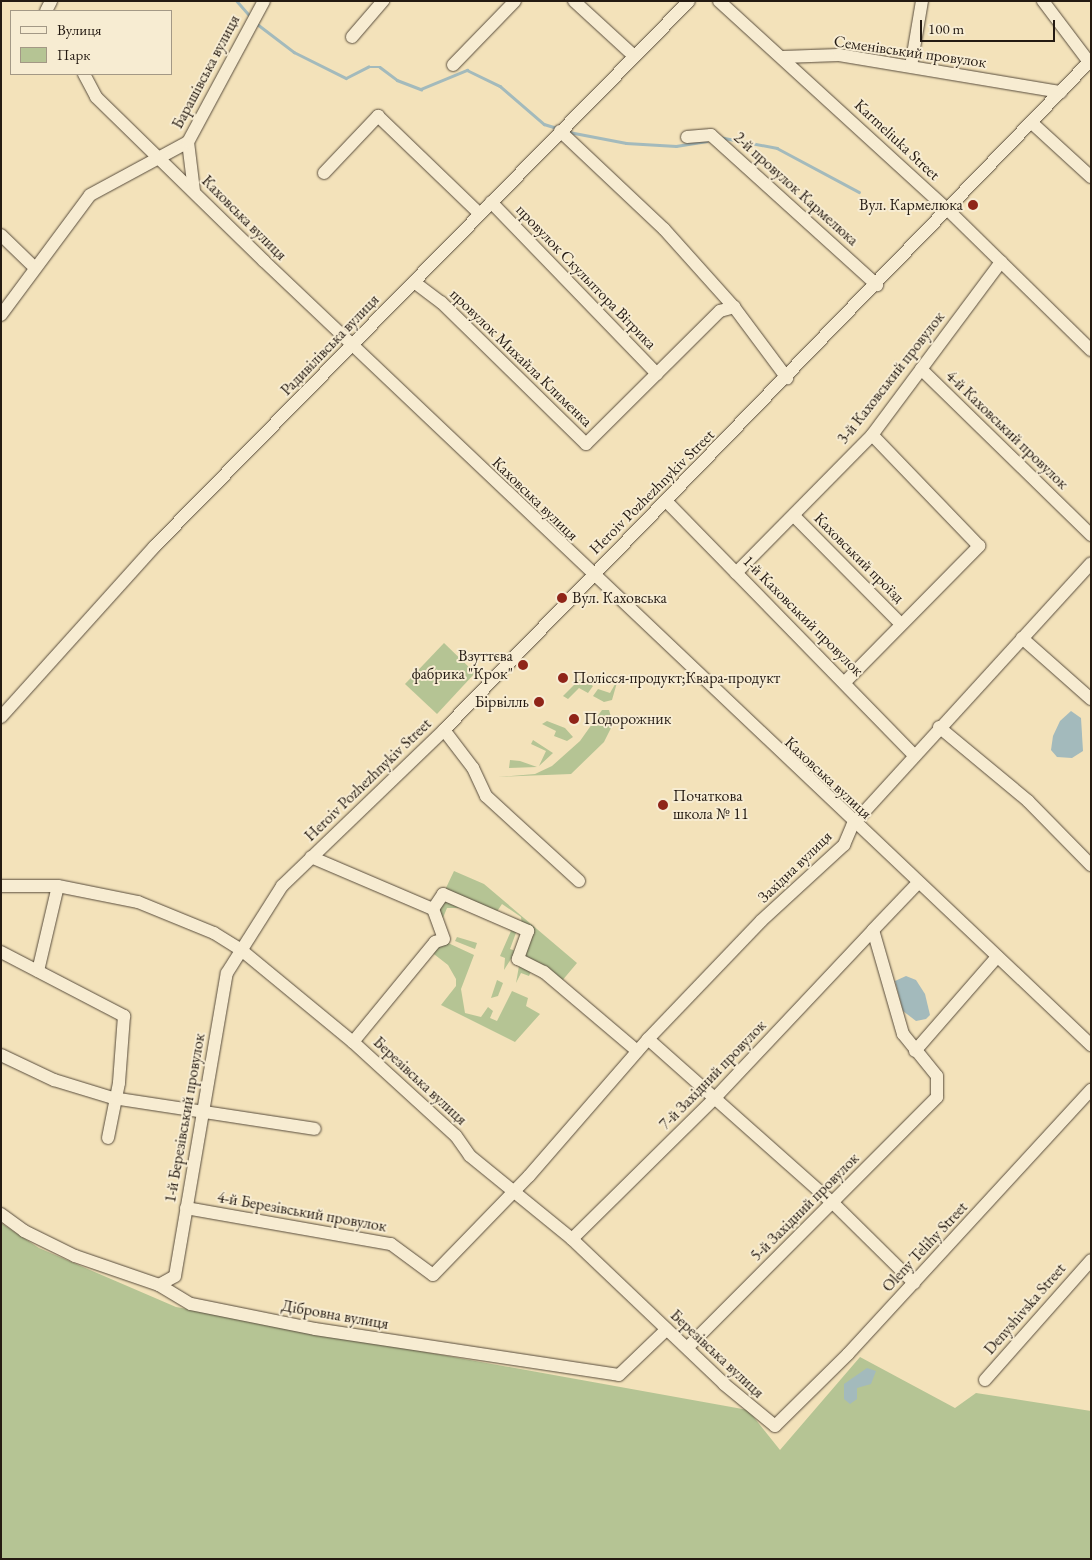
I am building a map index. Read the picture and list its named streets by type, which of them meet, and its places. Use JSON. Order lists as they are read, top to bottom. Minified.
{"streets":{"street":["Семенівський провулок","Барашівська вулиця","Karmeliuka Street","2-й провулок Кармелюка","Каховська вулиця","провулок Скульптора Вітрика","Радивілівська вулиця","провулок Михайла Клименка","3-й Каховський провулок","4-й Каховський провулок","Heroiv Pozhezhnykiv Street","Каховський проїзд","1-й Каховський провулок","Західна вулиця","7-й Західний провулок","Березівська вулиця","1-й Березівський провулок","5-й Західний провулок","4-й Березівський провулок","Oleny Telihy Street","Denyshivska Street","Дібровна вулиця"]},"crossings":[["Семенівський провулок","Karmeliuka Street"],["Семенівський провулок","Heroiv Pozhezhnykiv Street"],["Барашівська вулиця","Каховська вулиця"],["Karmeliuka Street","3-й Каховський провулок"],["Karmeliuka Street","Heroiv Pozhezhnykiv Street"],["2-й провулок Кармелюка","Heroiv Pozhezhnykiv Street"],["Каховська вулиця","Радивілівська вулиця"],["Каховська вулиця","Heroiv Pozhezhnykiv Street"],["Каховська вулиця","Західна вулиця"],["Каховська вулиця","7-й Західний провулок"],["провулок Скульптора Вітрика","Радивілівська вулиця"],["провулок Скульптора Вітрика","провулок Михайла Клименка"],["Радивілівська вулиця","провулок Михайла Клименка"],["3-й Каховський провулок","4-й Каховський провулок"],["3-й Каховський провулок","Каховський проїзд"],["3-й Каховський провулок","1-й Каховський провулок"],["Heroiv Pozhezhnykiv Street","1-й Каховський провулок"],["Heroiv Pozhezhnykiv Street","Березівська вулиця"],["Heroiv Pozhezhnykiv Street","1-й Березівський провулок"],["1-й Каховський провулок","Західна вулиця"],["Західна вулиця","Березівська вулиця"],["Західна вулиця","4-й Березівський провулок"],["7-й Західний провулок","Березівська вулиця"],["Березівська вулиця","1-й Березівський провулок"],["Березівська вулиця","5-й Західний провулок"],["Березівська вулиця","4-й Березівський провулок"],["Березівська вулиця","Oleny Telihy Street"],["Березівська вулиця","Дібровна вулиця"],["1-й Березівський провулок","4-й Березівський провулок"],["1-й Березівський провулок","Дібровна вулиця"]],"places":["Вул. Кармелюка","Вул. Каховська","Взуттєва фабрика \"Крок\"","Полісся-продукт;Квара-продукт","Бірвілль","Подорожник","Початкова школа № 11"],"legend":["Вулиця","Парк"],"scale_bar":"100 m"}
